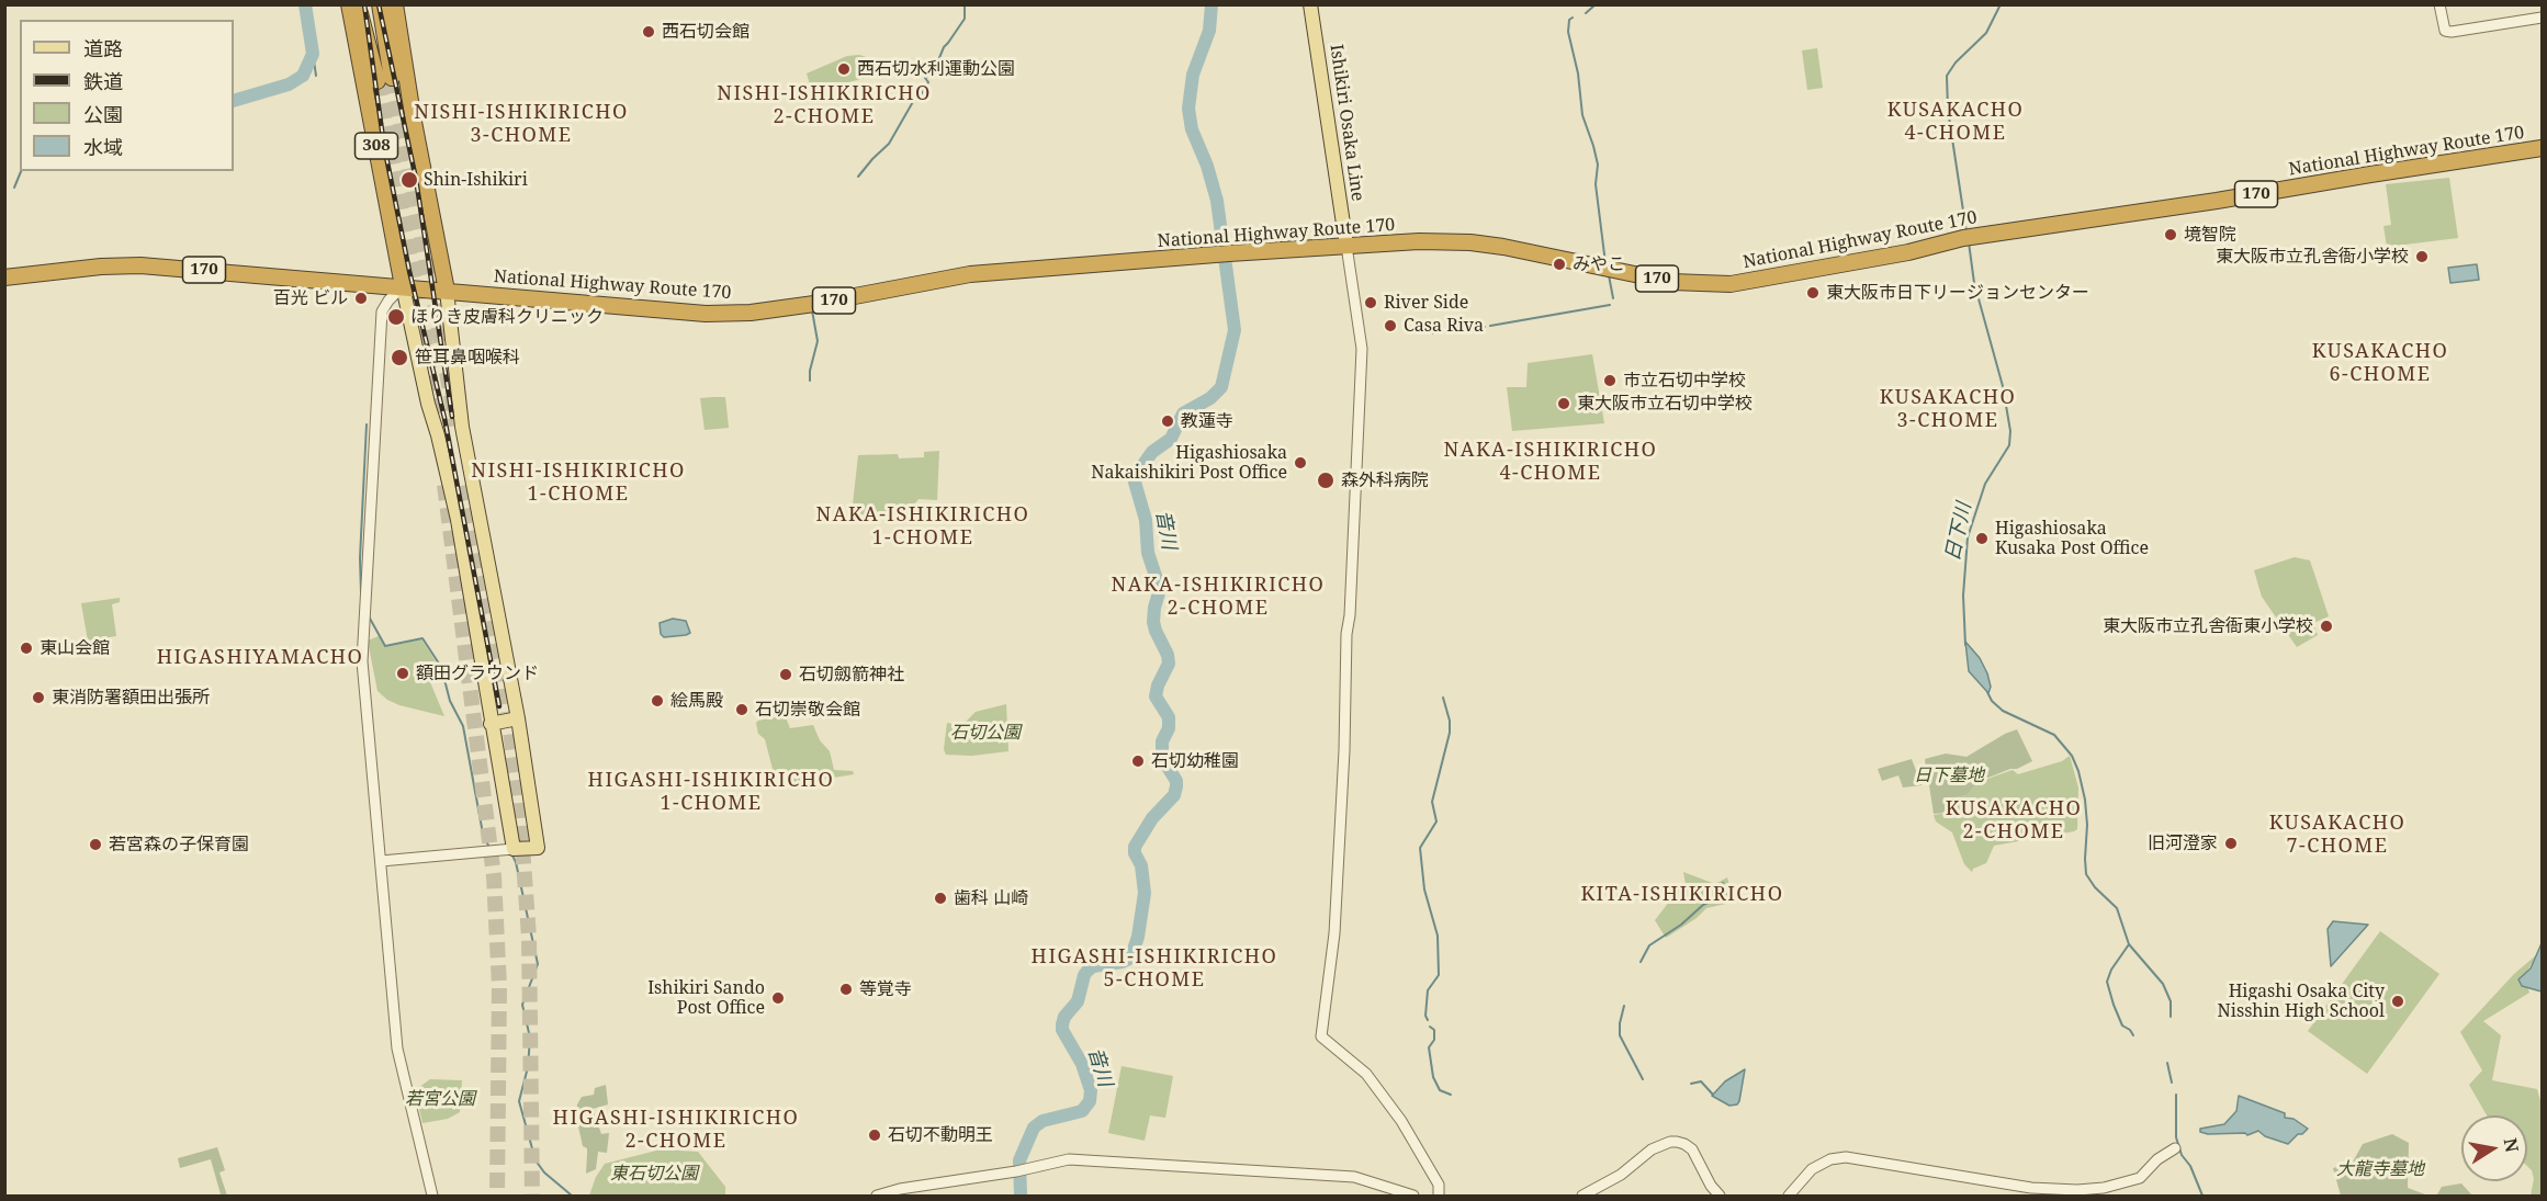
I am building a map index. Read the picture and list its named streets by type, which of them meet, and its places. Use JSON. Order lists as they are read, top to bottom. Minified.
{"streets":{"highway":["308","National Highway Route 170","170"],"main road":["Ishikiri Osaka Line"]},"crossings":[["Ishikiri Osaka Line","National Highway Route 170"],["308","National Highway Route 170"]],"districts":["NISHI-ISHIKIRICHO 2-CHOME","KUSAKACHO 4-CHOME","NISHI-ISHIKIRICHO 3-CHOME","KUSAKACHO 6-CHOME","KUSAKACHO 3-CHOME","NAKA-ISHIKIRICHO 4-CHOME","NISHI-ISHIKIRICHO 1-CHOME","NAKA-ISHIKIRICHO 1-CHOME","NAKA-ISHIKIRICHO 2-CHOME","HIGASHIYAMACHO","HIGASHI-ISHIKIRICHO 1-CHOME","KUSAKACHO 2-CHOME","KUSAKACHO 7-CHOME","KITA-ISHIKIRICHO","HIGASHI-ISHIKIRICHO 5-CHOME","HIGASHI-ISHIKIRICHO 2-CHOME"],"water":["音川","日下川"],"parks":["石切公園","日下墓地","若宮公園","大龍寺墓地","東石切公園"],"places":["西石切会館","西石切水利運動公園","Shin-Ishikiri","境智院","東大阪市立孔舎衙小学校","みやこ","東大阪市日下リージョンセンター","百光 ビル","River Side","ほりき皮膚科クリニック","Casa Riva","笹耳鼻咽喉科","市立石切中学校","東大阪市立石切中学校","教蓮寺","Higashiosaka Nakaishikiri Post Office","森外科病院","Higashiosaka Kusaka Post Office","東大阪市立孔舎衙東小学校","東山会館","額田グラウンド","石切劔箭神社","東消防署額田出張所","絵馬殿","石切崇敬会館","石切幼稚園","旧河澄家","若宮森の子保育園","歯科 山崎","等覚寺","Ishikiri Sando Post Office","Higashi Osaka City Nisshin High School","石切不動明王"],"legend":["道路","鉄道","公園","水域"],"north":"right"}
